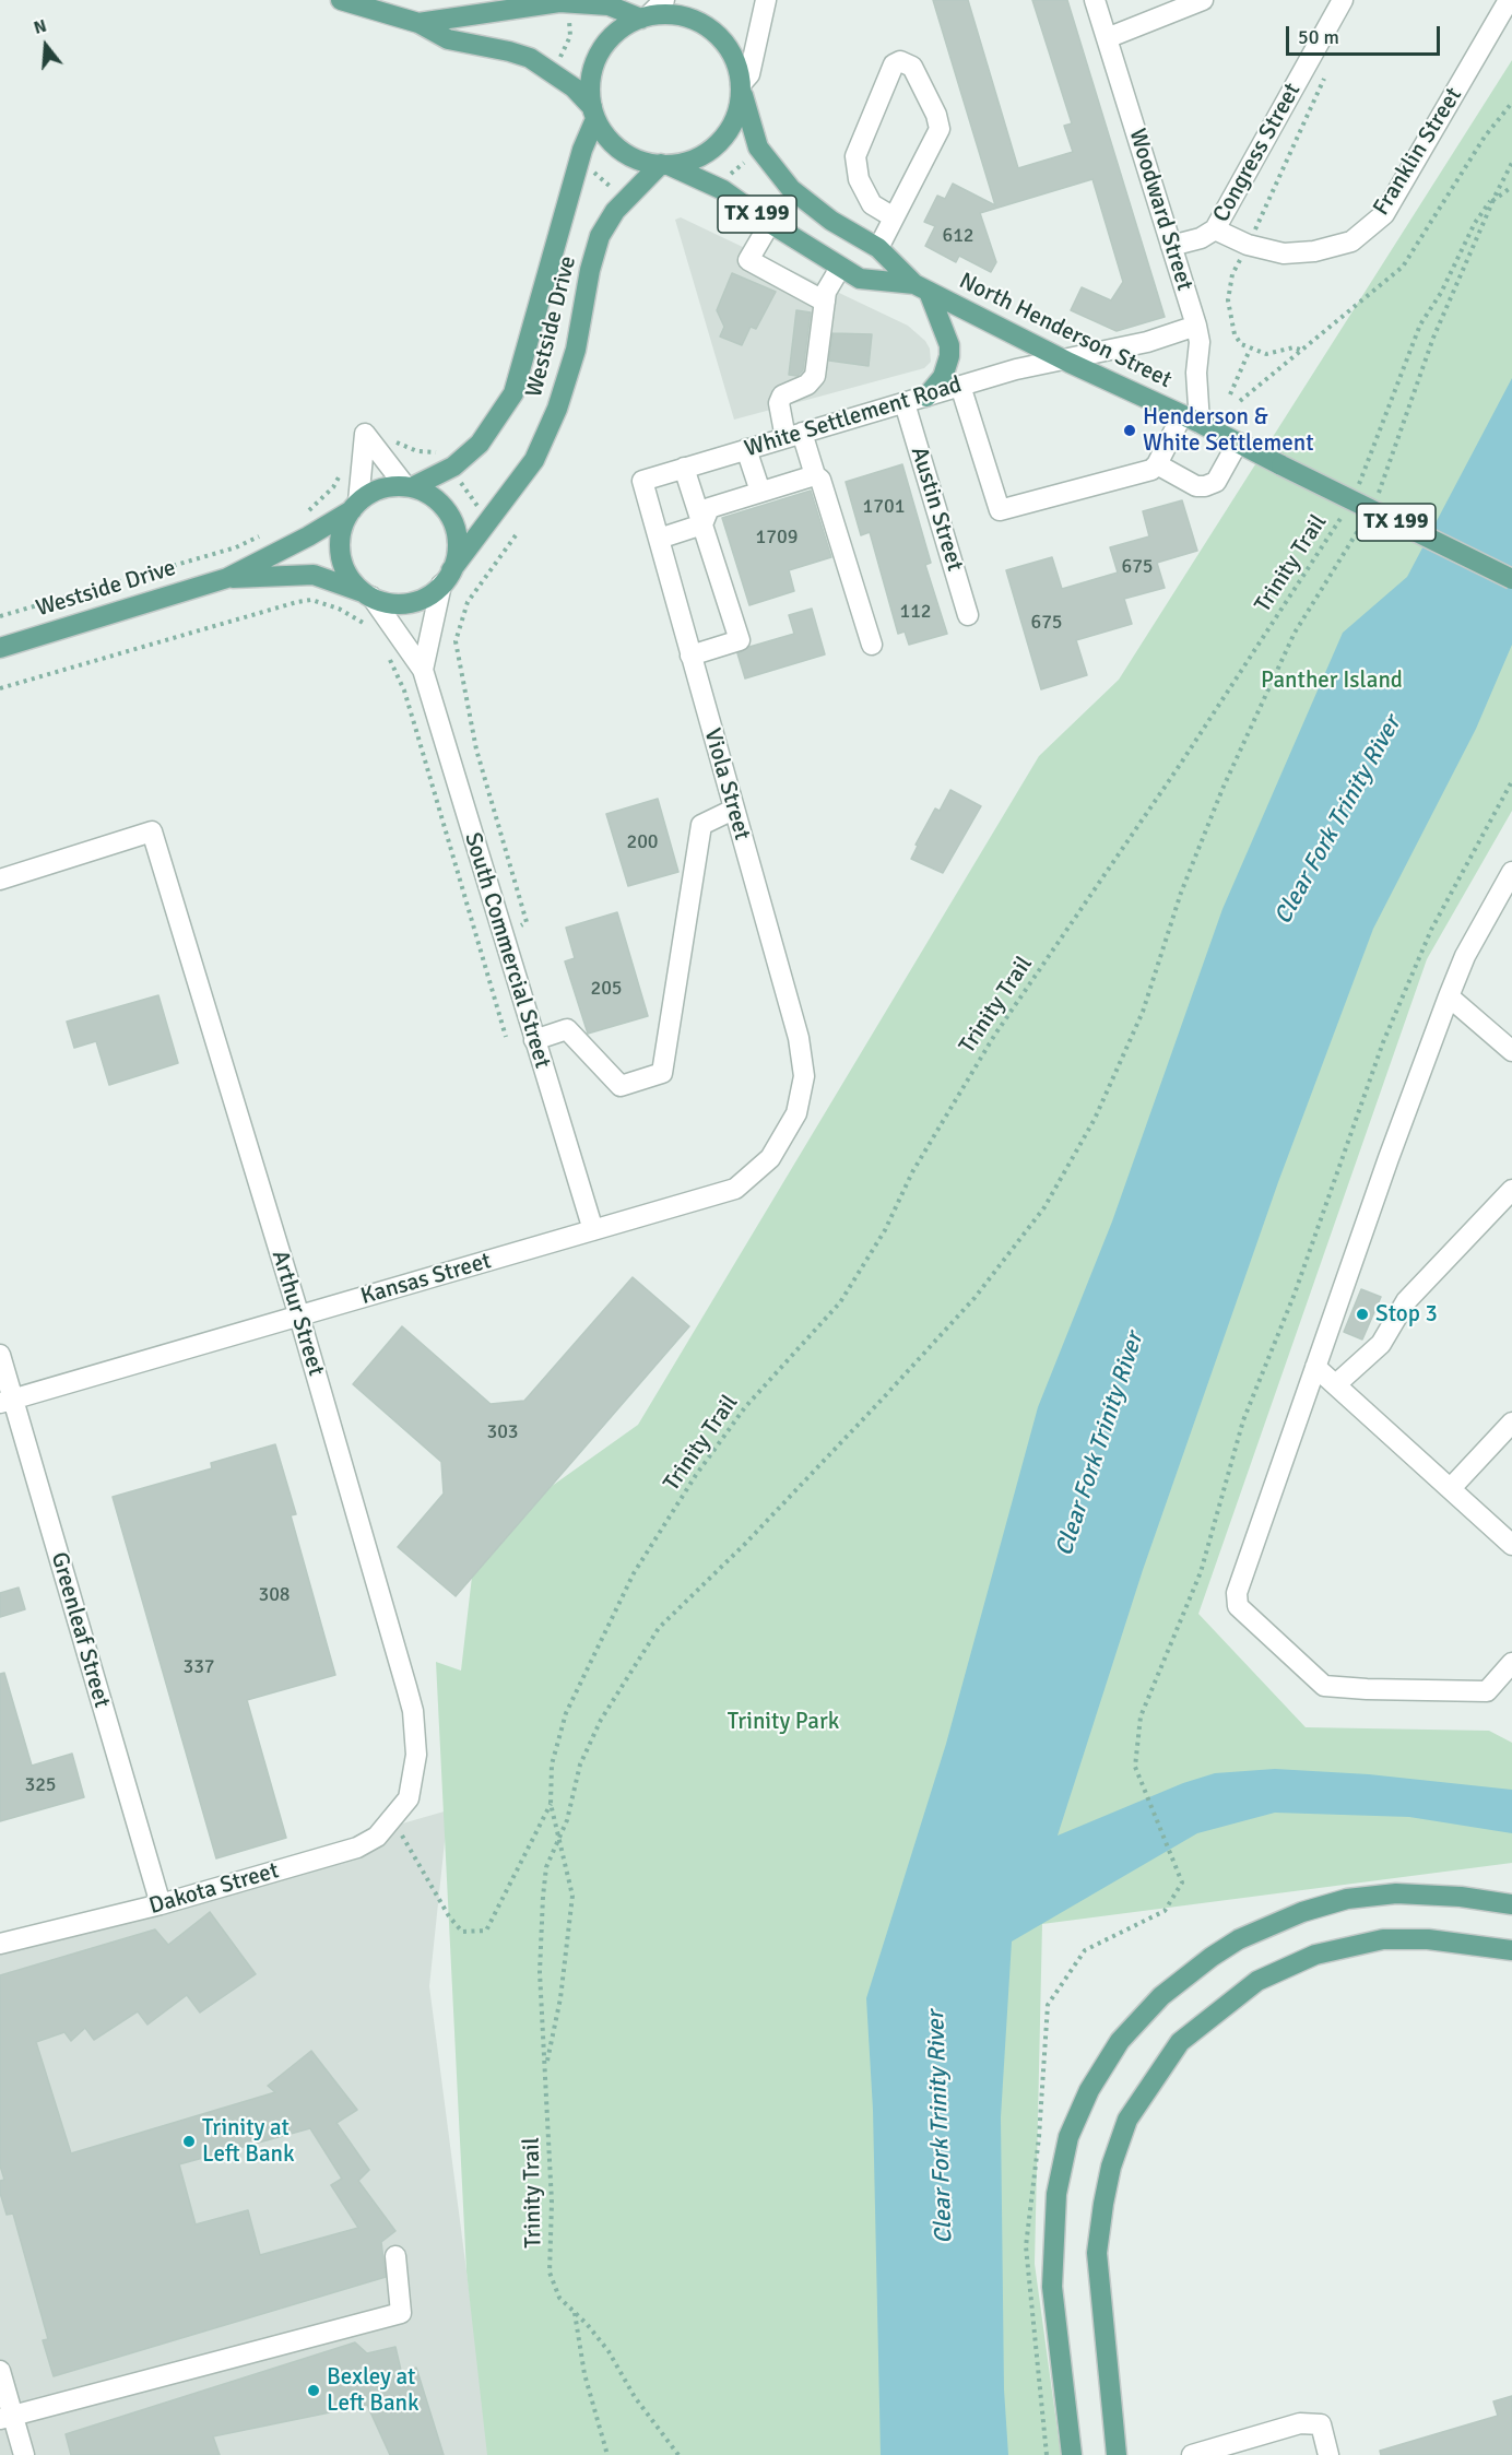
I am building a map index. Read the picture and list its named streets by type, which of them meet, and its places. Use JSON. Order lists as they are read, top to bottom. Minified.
{"streets":{"main road":["TX 199","Westside Drive","North Henderson Street"],"street":["Franklin Street","Congress Street","Woodward Street","White Settlement Road","Austin Street","Viola Street","South Commercial Street","Kansas Street","Arthur Street","Greenleaf Street","Dakota Street"],"path":["Trinity Trail"]},"crossings":[["Franklin Street","Congress Street"],["Congress Street","Woodward Street"],["Woodward Street","North Henderson Street"],["Westside Drive","North Henderson Street"],["Westside Drive","South Commercial Street"],["North Henderson Street","White Settlement Road"],["White Settlement Road","Austin Street"],["White Settlement Road","Viola Street"],["Viola Street","Kansas Street"],["South Commercial Street","Kansas Street"],["Kansas Street","Arthur Street"],["Kansas Street","Greenleaf Street"],["Arthur Street","Dakota Street"],["Greenleaf Street","Dakota Street"]],"water":["Clear Fork Trinity River"],"parks":["Panther Island","Trinity Park"],"places":["Henderson & White Settlement","Stop 3","Trinity at Left Bank","Bexley at Left Bank"],"house_numbers":["612","1701","1709","675","112","675","200","205","303","308","337","325"],"scale_bar":"50 m","north":"top"}
